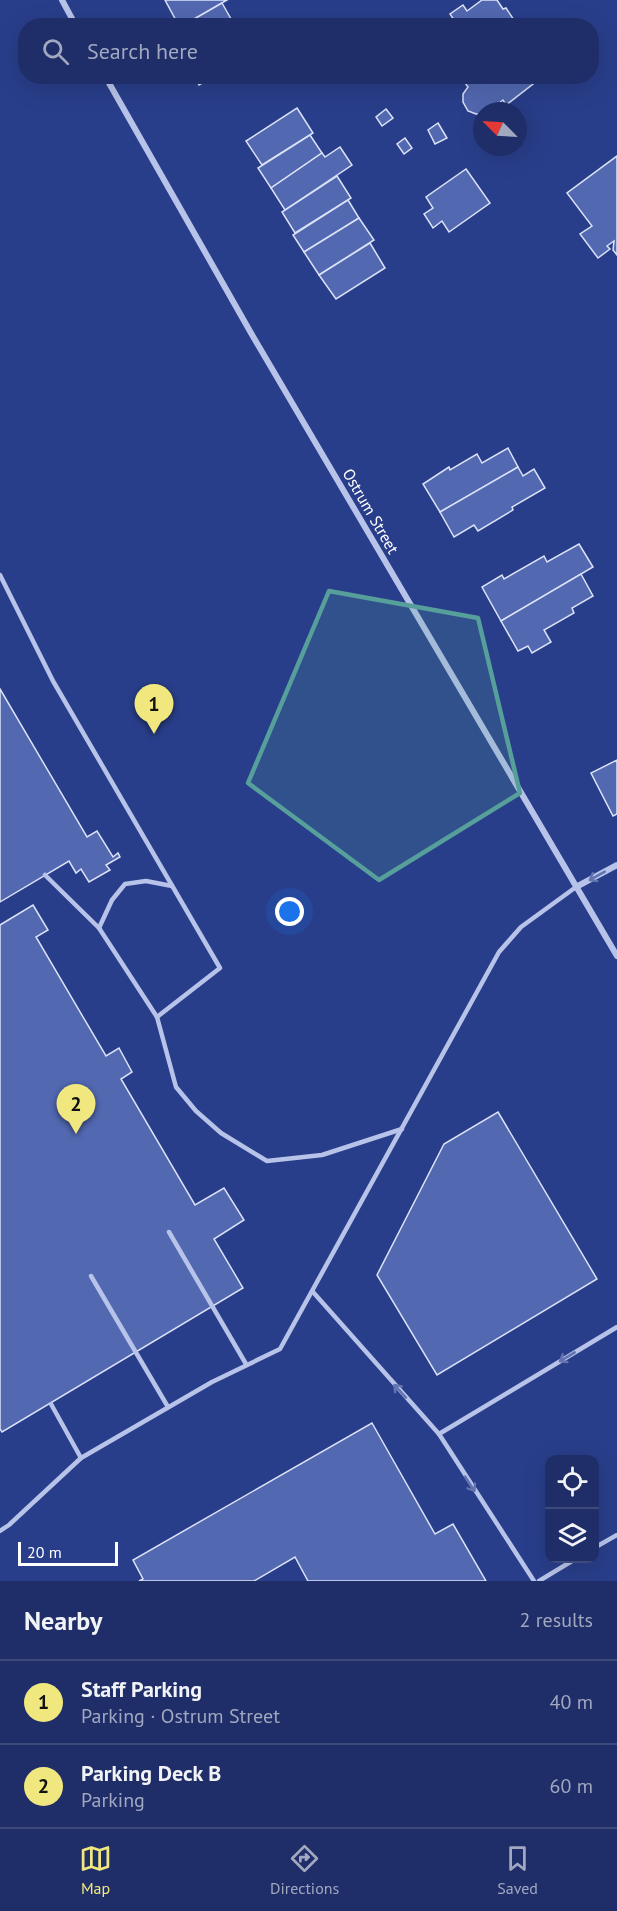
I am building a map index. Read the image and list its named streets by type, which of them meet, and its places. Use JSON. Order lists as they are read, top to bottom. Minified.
{"streets":{"street":["Ostrum Street"]},"scale_bar":"20 m","north":"top left","page":{"search":"Search here","pins":["1","2"],"scale":"20 m","heading":["Nearby","2 results"],"list":[{"mark":"1","name":"Staff Parking","note":"Parking · Ostrum Street","value":"40 m"},{"mark":"2","name":"Parking Deck B","note":"Parking","value":"60 m"}],"nav":["Map","Directions","Saved"]}}
